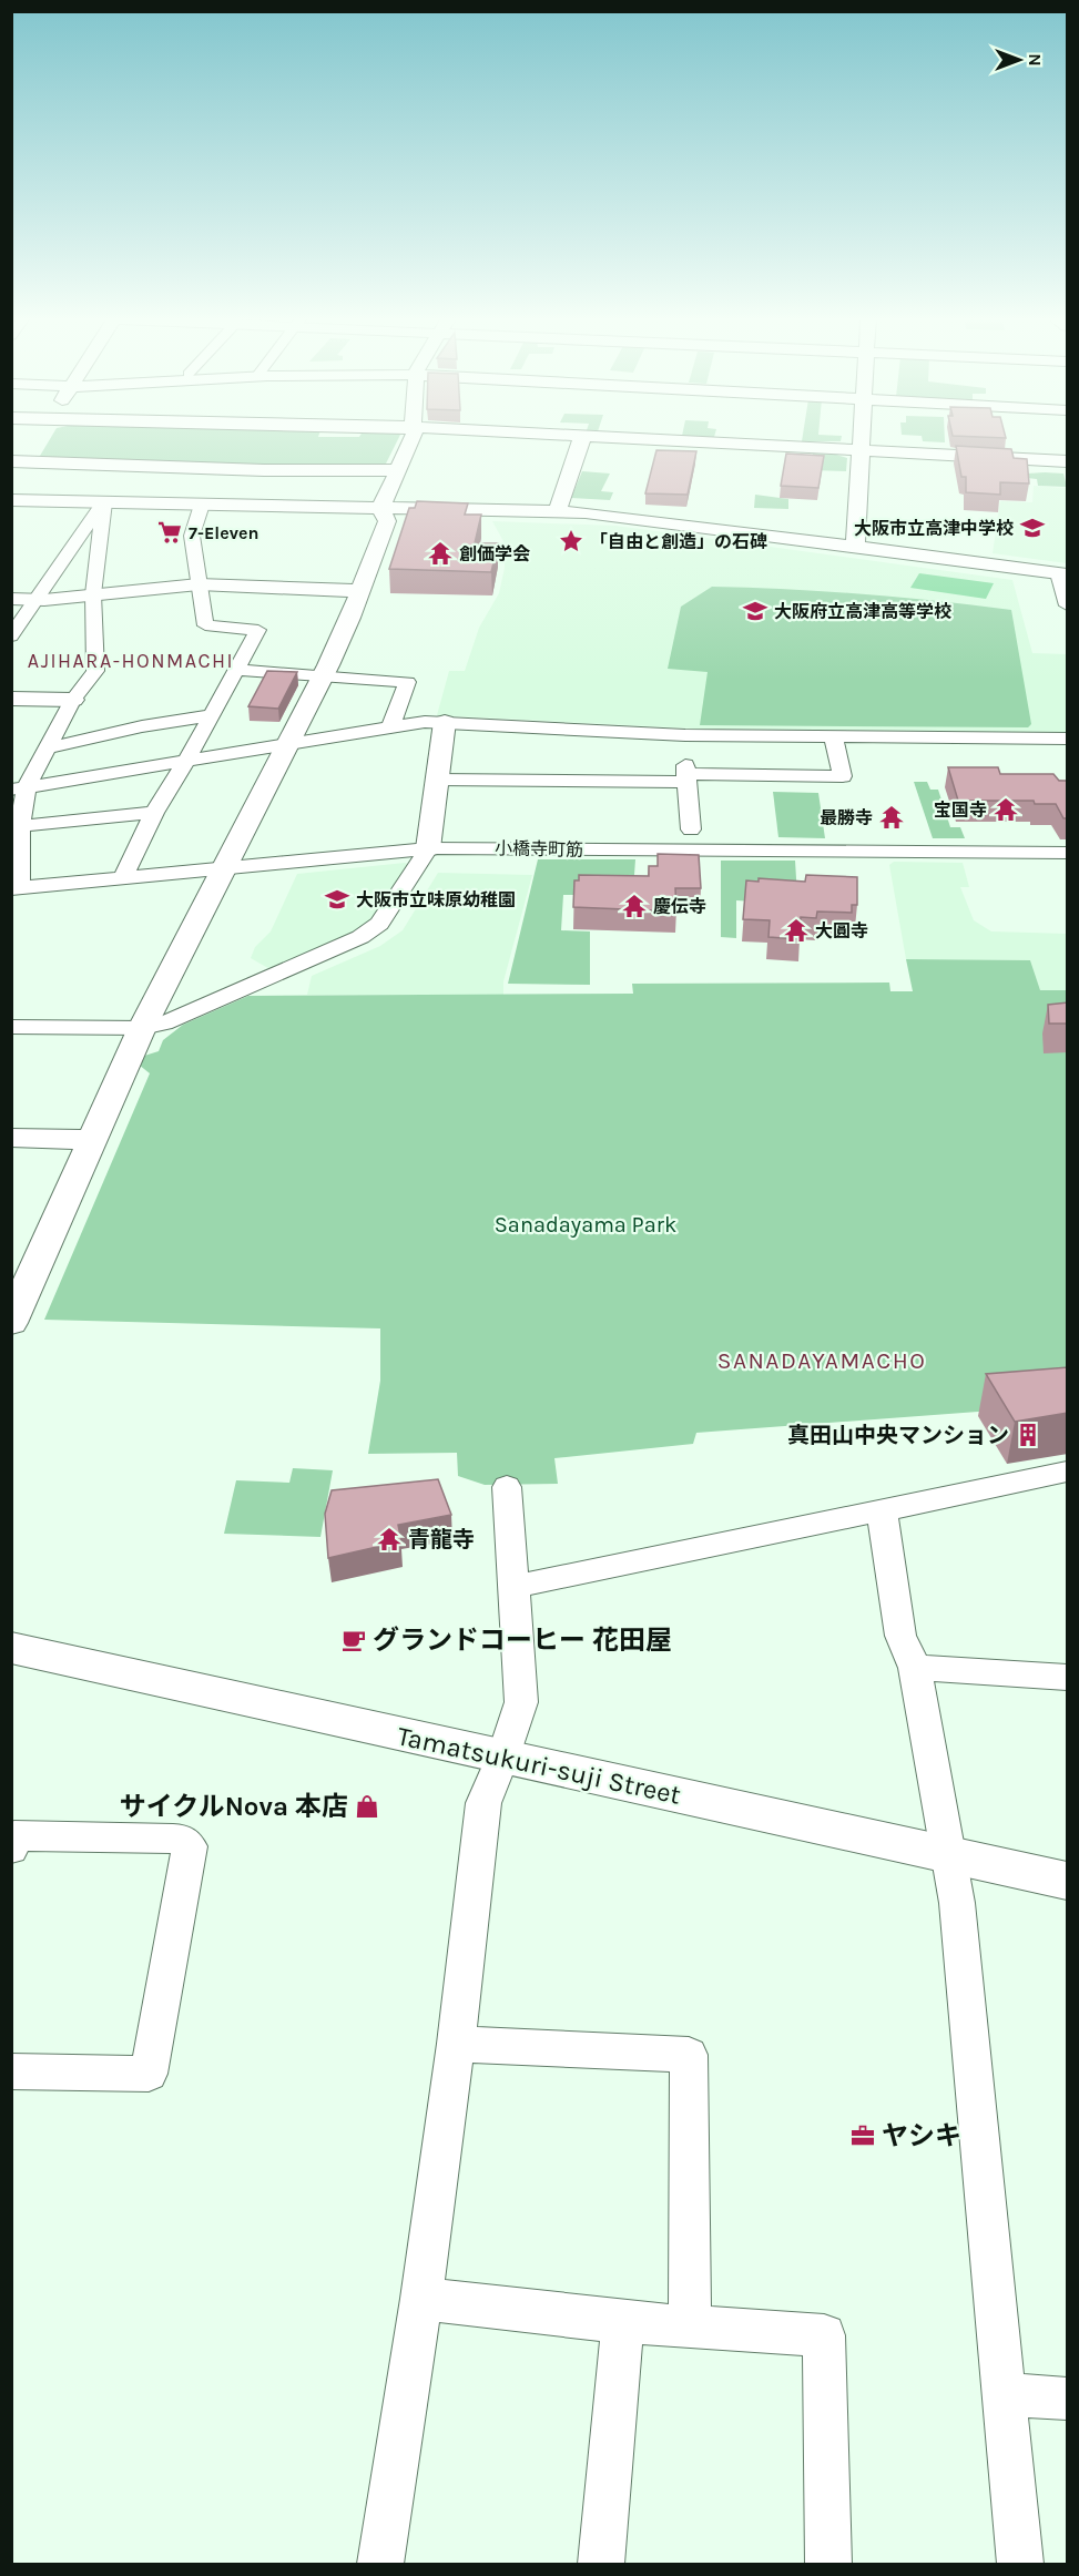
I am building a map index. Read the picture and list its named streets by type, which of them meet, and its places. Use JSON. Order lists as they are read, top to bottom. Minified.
{"streets":{"street":["小橋寺町筋","Tamatsukuri-suji Street"]},"districts":["AJIHARA-HONMACHI","SANADAYAMACHO"],"parks":["Sanadayama Park"],"places":{"school or university":["大阪市立高津中学校","大阪府立高津高等学校","大阪市立味原幼稚園"],"supermarket":["7-Eleven"],"place":["「自由と創造」の石碑"],"temple":["創価学会","宝国寺","最勝寺","慶伝寺","大圓寺","青龍寺"],"building":["真田山中央マンション"],"cafe":["グランドコーヒー 花田屋"],"shop":["サイクルNova 本店"],"office":["ヤシキ"]},"north":"right"}
